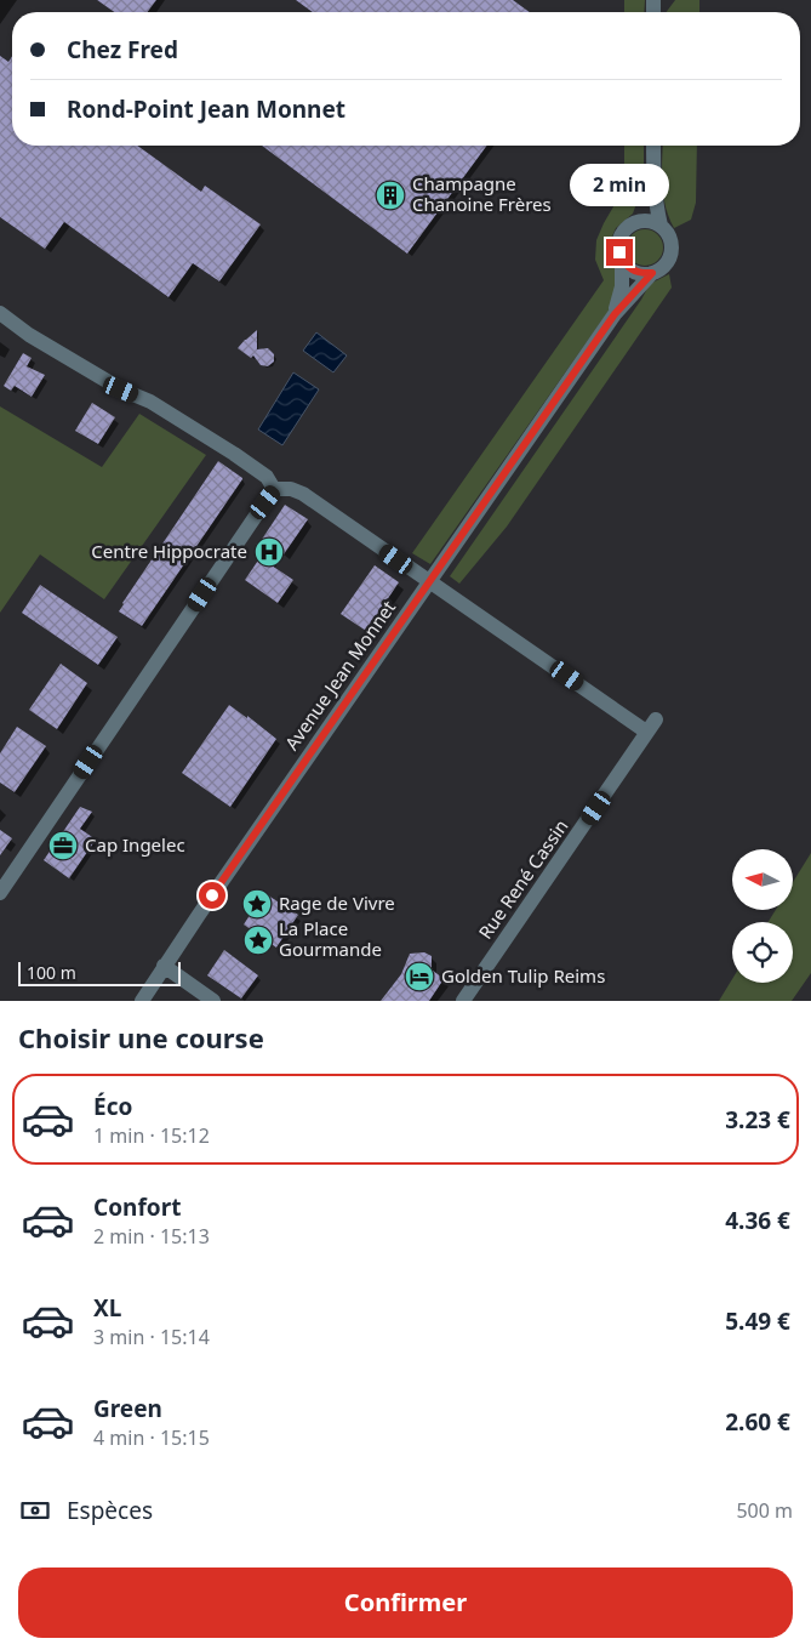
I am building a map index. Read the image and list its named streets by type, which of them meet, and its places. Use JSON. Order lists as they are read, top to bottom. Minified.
{"streets":{"street":["Avenue Jean Monnet","Rue René Cassin"]},"places":{"building":["Champagne Chanoine Frères"],"hospital":["Centre Hippocrate"],"office":["Cap Ingelec"],"place":["Rage de Vivre","La Place Gourmande"],"hotel":["Golden Tulip Reims"]},"scale_bar":"100 m","north":"left","page":{"banner":["Chez Fred","Rond-Point Jean Monnet"],"bubble":"2 min","scale":"100 m","heading":"Choisir une course","list":[{"name":"Éco","note":"1 min · 15:12","value":"3.23 €"},{"name":"Confort","note":"2 min · 15:13","value":"4.36 €"},{"name":"XL","note":"3 min · 15:14","value":"5.49 €"},{"name":"Green","note":"4 min · 15:15","value":"2.60 €"}],"pay":["Espèces","500 m"],"buttons":"Confirmer"}}
